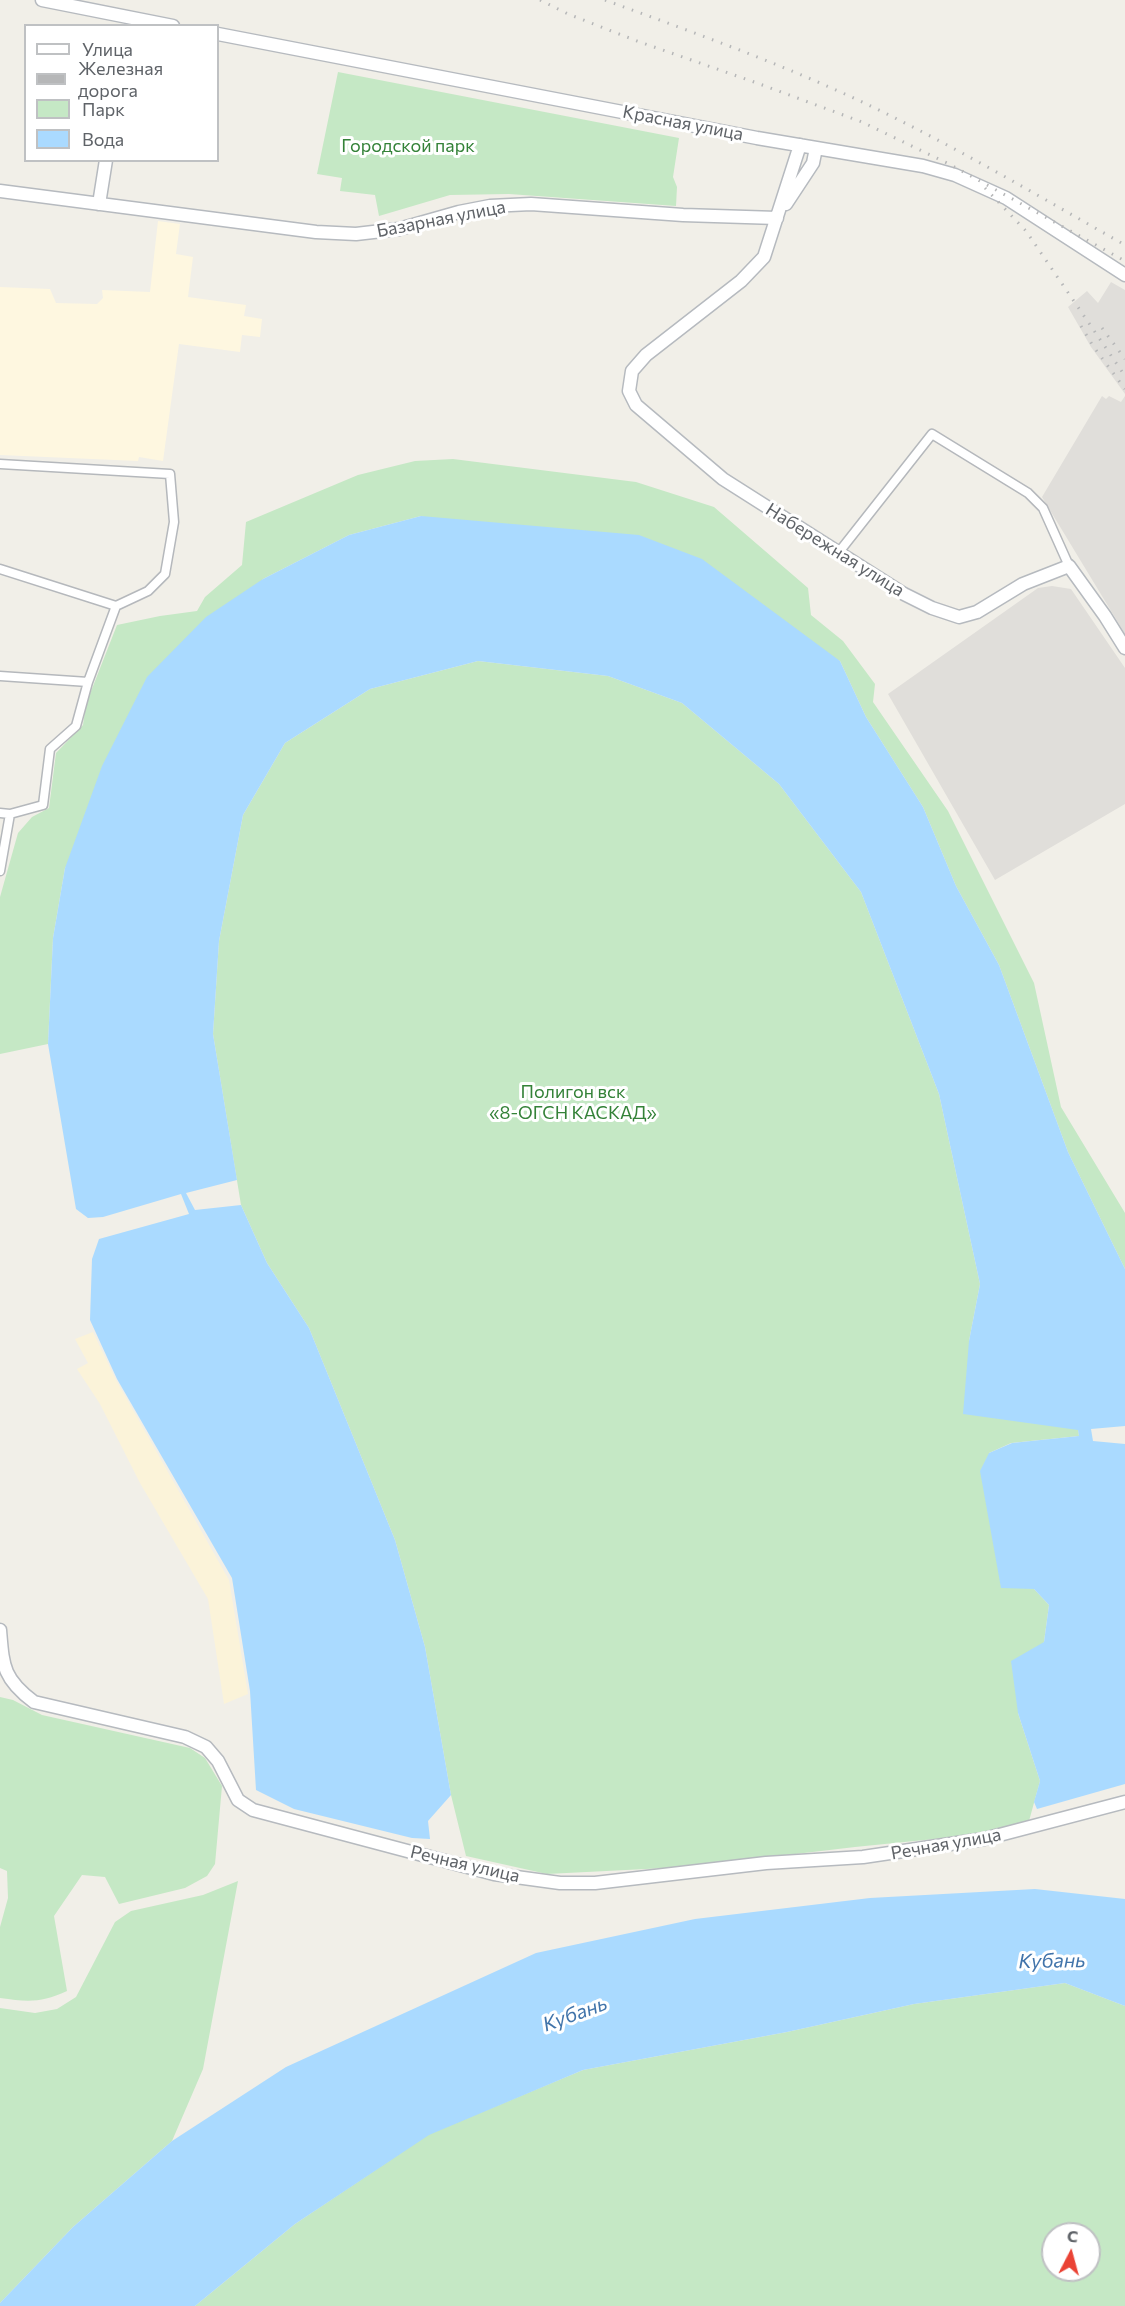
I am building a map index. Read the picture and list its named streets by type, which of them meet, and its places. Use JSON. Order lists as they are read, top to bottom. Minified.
{"streets":{"main road":["Красная улица","Базарная улица","Набережная улица","Речная улица"]},"crossings":[["Базарная улица","Набережная улица"]],"water":["Кубань"],"parks":["Городской парк","Полигон вск «8-ОГСН КАСКАД»"],"legend":["Улица","Железная дорога","Парк","Вода"],"north":"top"}
